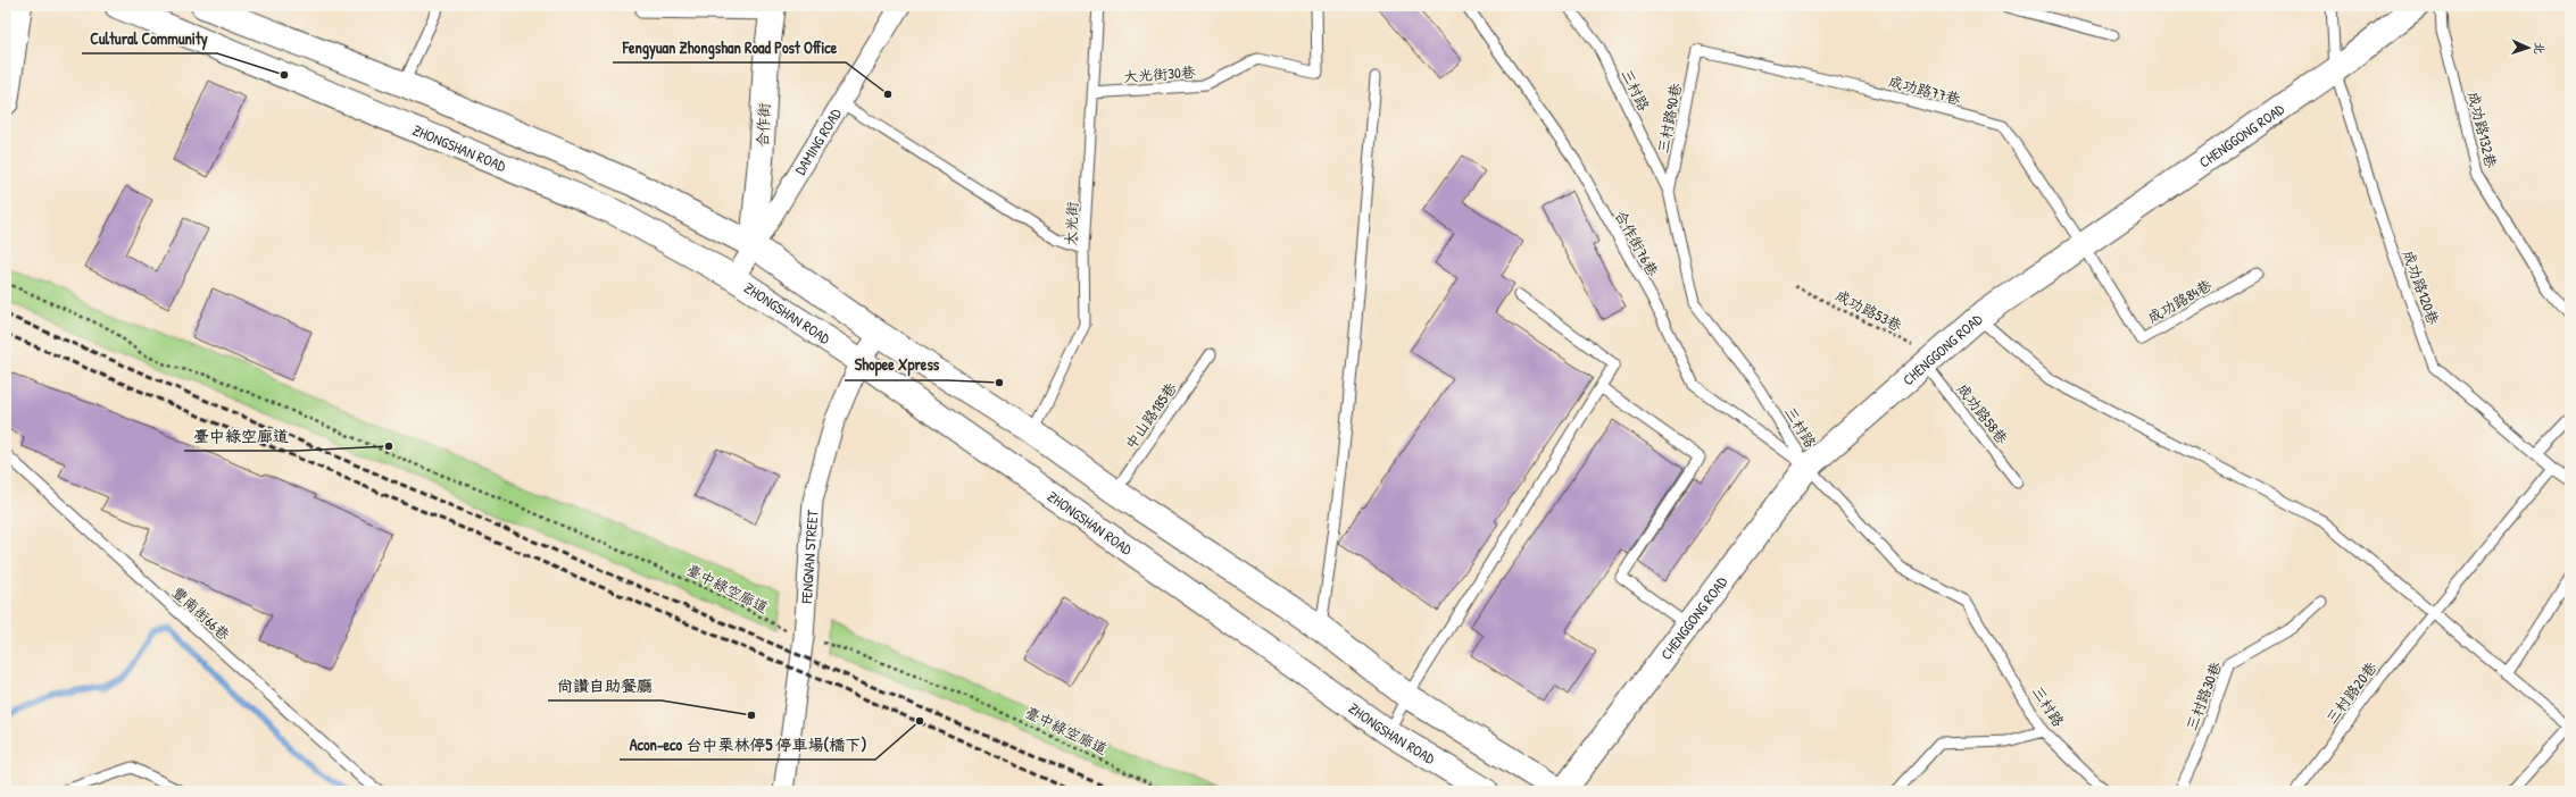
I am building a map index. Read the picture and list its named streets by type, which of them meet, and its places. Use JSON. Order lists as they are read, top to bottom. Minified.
{"streets":{"main road":["合作街","CHENGGONG ROAD","ZHONGSHAN ROAD"],"street":["DAMING ROAD","FENGNAN STREET"],"lane":["大光街30巷","三村路","成功路77巷","三村路90巷","成功路132巷","大光街","合作街76巷","成功路120巷","成功路84巷","成功路58巷","中山路185巷","豐南街66巷","三村路20巷","三村路30巷"],"path":["成功路53巷","臺中綠空廊道"]},"crossings":[["大光街30巷","大光街"],["三村路","三村路90巷"],["三村路","CHENGGONG ROAD"],["三村路","合作街76巷"],["成功路77巷","三村路90巷"],["成功路77巷","CHENGGONG ROAD"],["成功路77巷","成功路84巷"],["合作街","DAMING ROAD"],["CHENGGONG ROAD","合作街76巷"],["CHENGGONG ROAD","成功路120巷"],["CHENGGONG ROAD","成功路84巷"],["CHENGGONG ROAD","成功路53巷"],["CHENGGONG ROAD","成功路58巷"],["DAMING ROAD","ZHONGSHAN ROAD"],["ZHONGSHAN ROAD","FENGNAN STREET"],["成功路120巷","三村路20巷"],["成功路53巷","成功路58巷"],["FENGNAN STREET","臺中綠空廊道"]],"places":["Cultural Community","Fengyuan Zhongshan Road Post Office","Shopee Xpress","臺中綠空廊道","尚讚自助餐廳","Acon-eco 台中栗林停5 停車場(橋下)"],"north":"right"}
